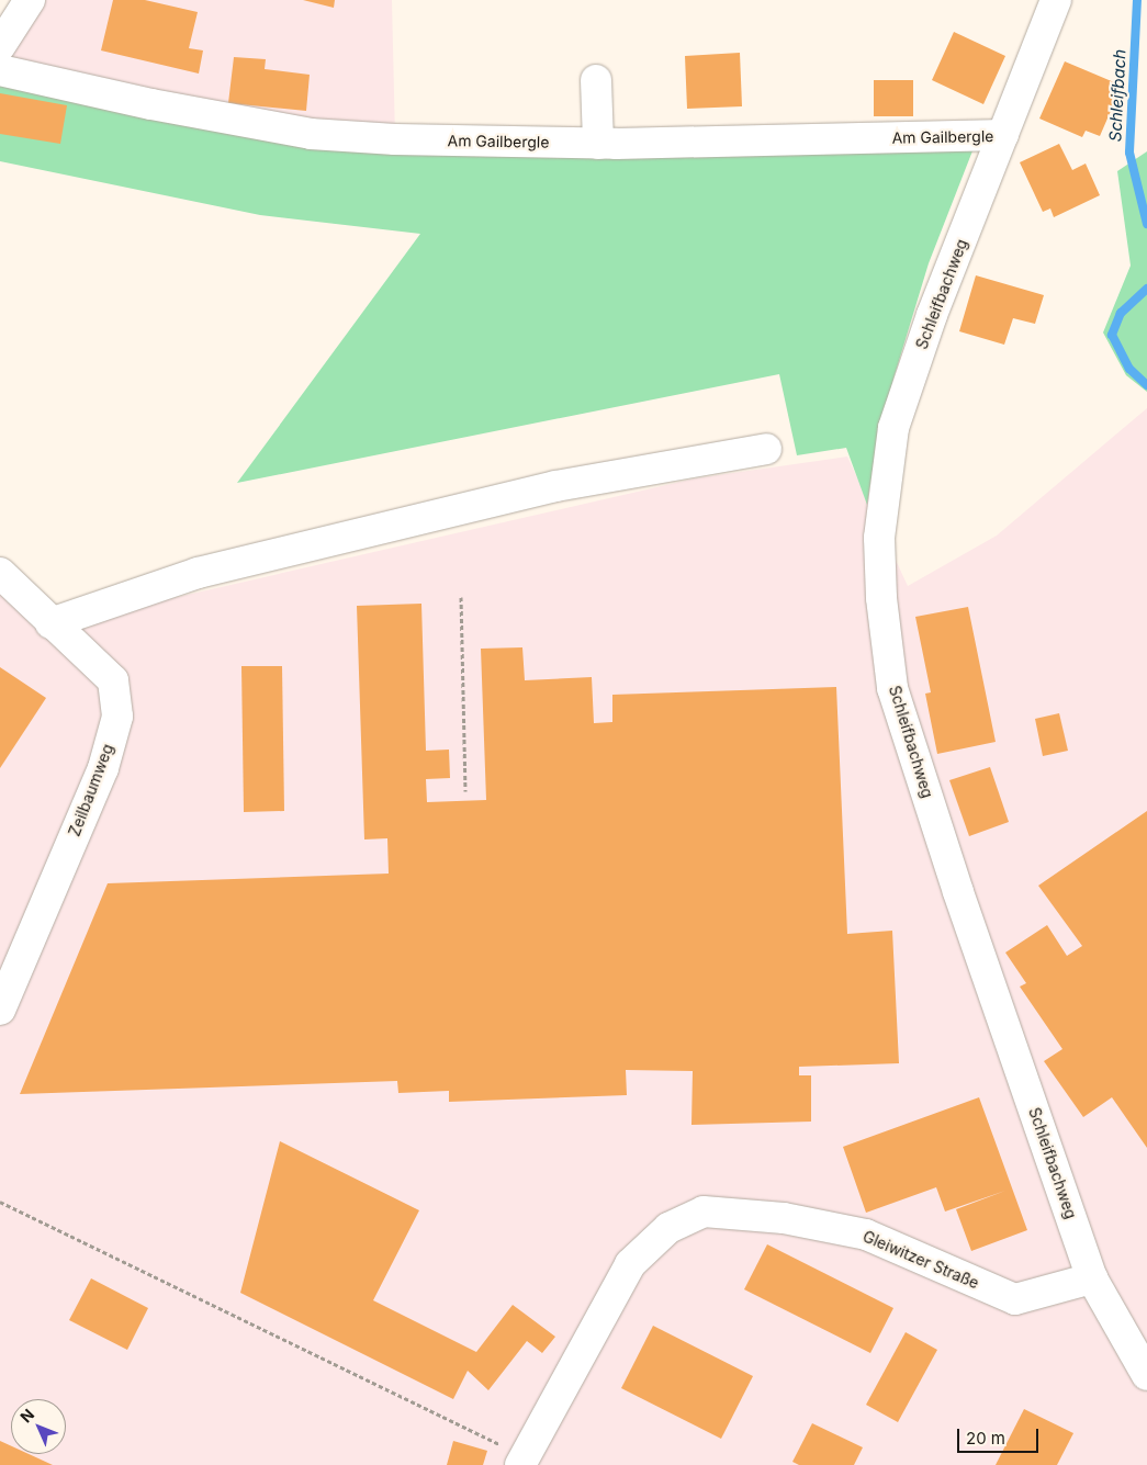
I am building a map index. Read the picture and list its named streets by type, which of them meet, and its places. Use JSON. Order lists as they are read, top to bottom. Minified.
{"streets":{"street":["Am Gailbergle","Schleifbachweg","Zeilbaumweg","Gleiwitzer Straße"]},"crossings":[["Am Gailbergle","Schleifbachweg"],["Schleifbachweg","Gleiwitzer Straße"]],"water":["Schleifbach"],"scale_bar":"20 m","north":"top left"}
